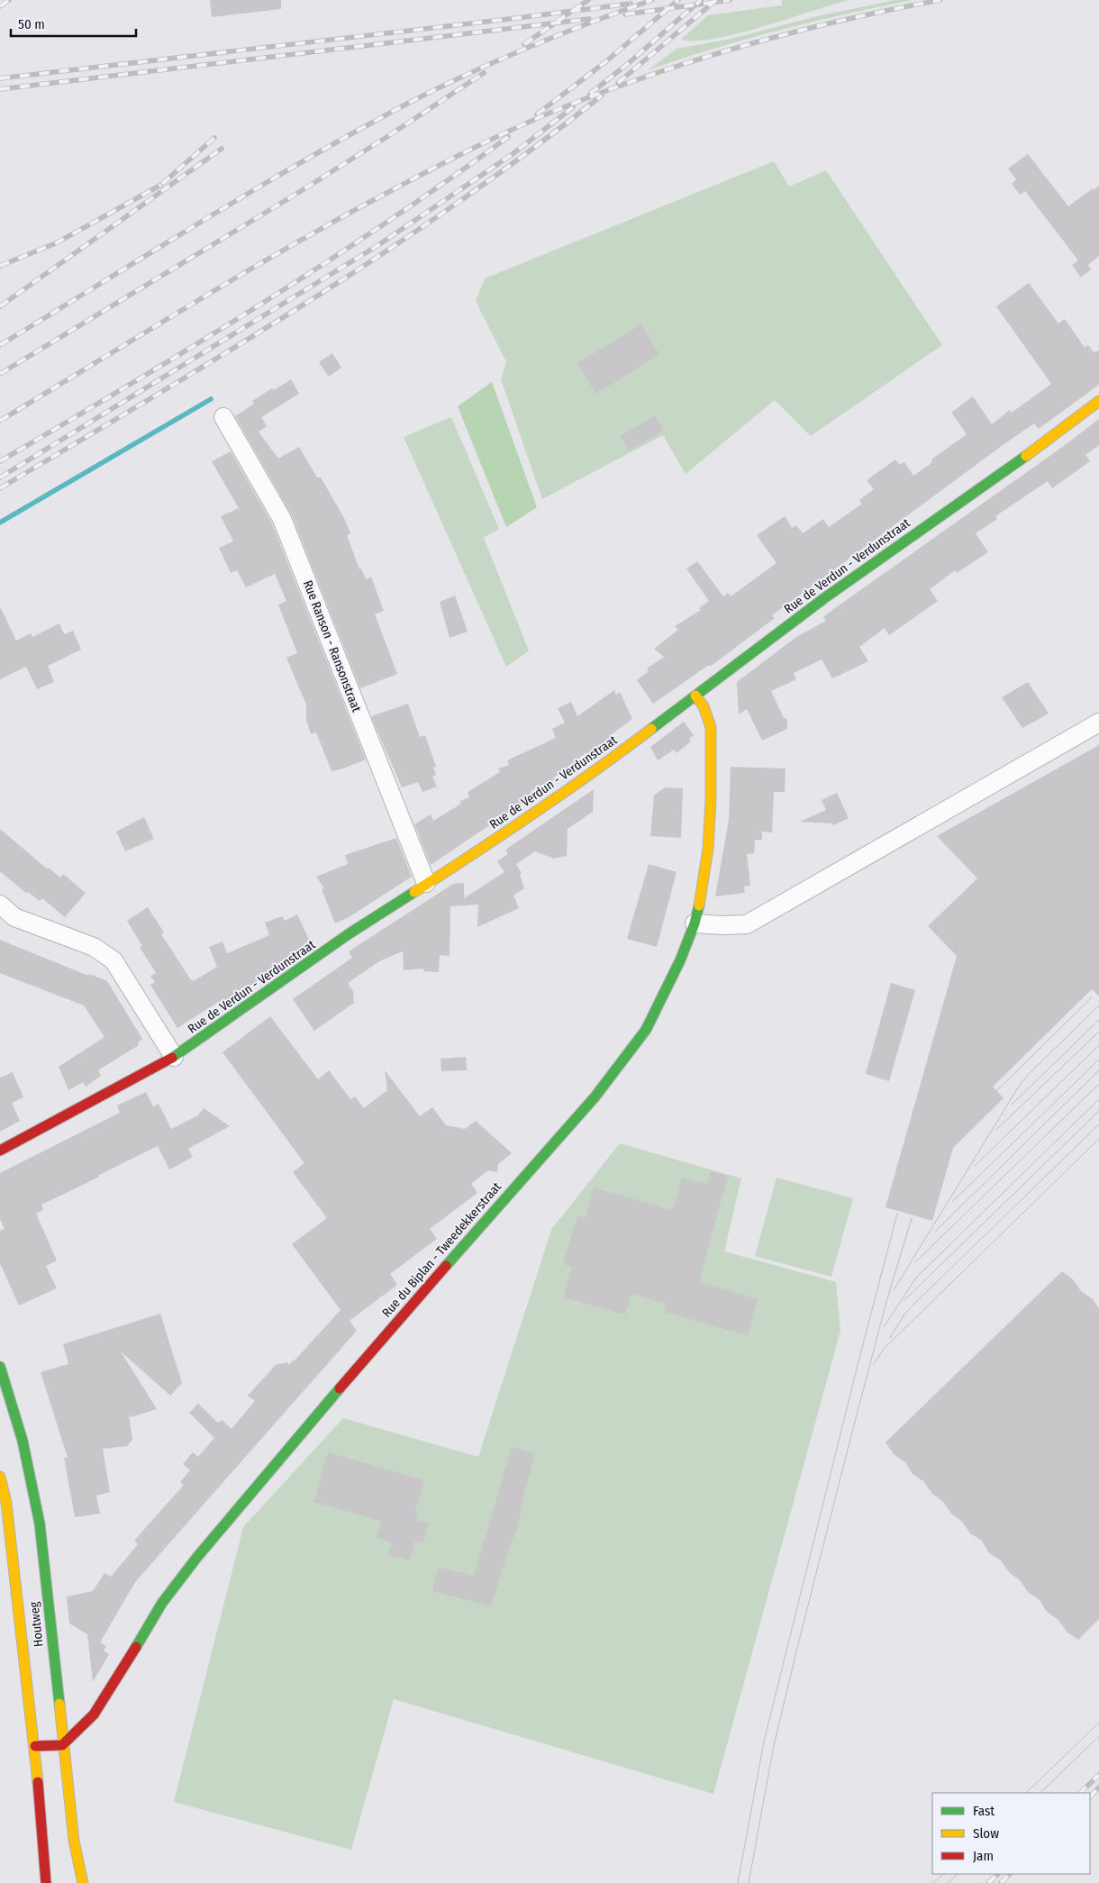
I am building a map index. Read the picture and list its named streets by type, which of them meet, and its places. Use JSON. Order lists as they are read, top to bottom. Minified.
{"streets":{"street":["Rue de Verdun - Verdunstraat","Rue Ranson - Ransonstraat","Rue du Biplan - Tweedekkerstraat","Houtweg"]},"crossings":[["Rue de Verdun - Verdunstraat","Rue Ranson - Ransonstraat"],["Rue de Verdun - Verdunstraat","Rue du Biplan - Tweedekkerstraat"],["Rue du Biplan - Tweedekkerstraat","Houtweg"]],"legend":["Fast","Slow","Jam"],"scale_bar":"50 m"}
